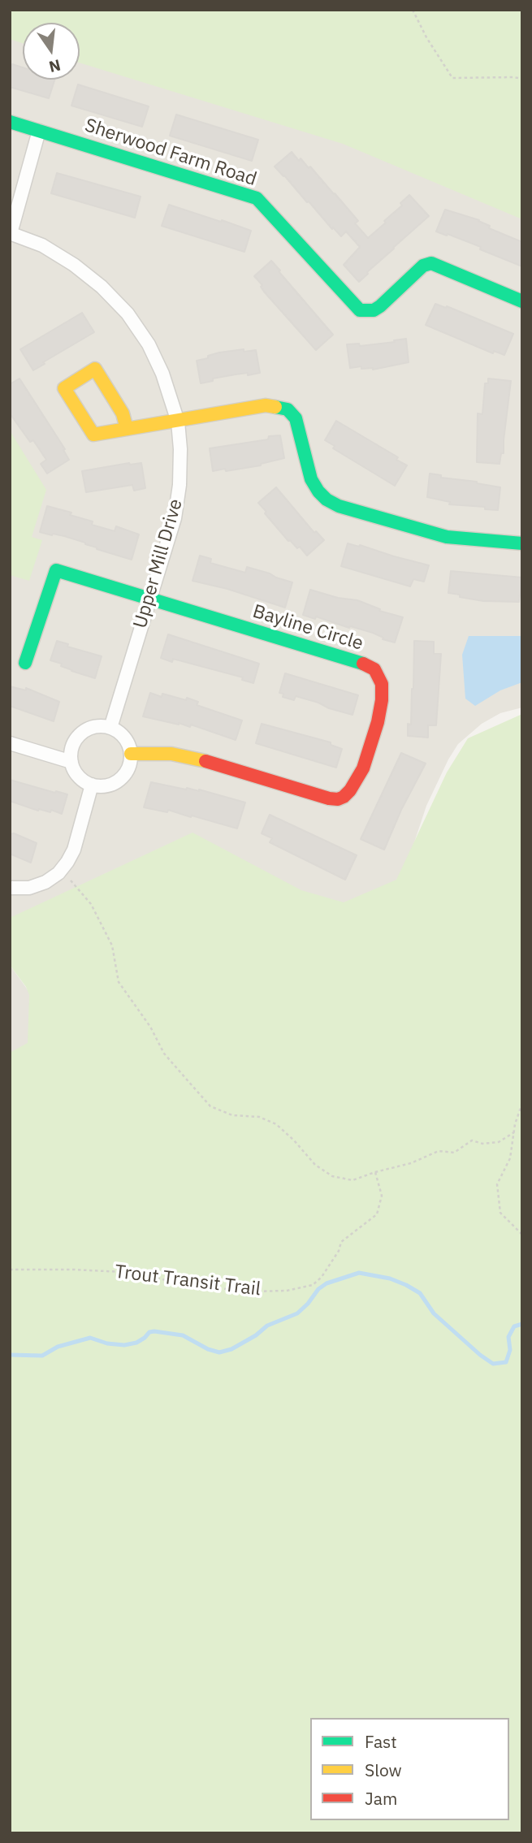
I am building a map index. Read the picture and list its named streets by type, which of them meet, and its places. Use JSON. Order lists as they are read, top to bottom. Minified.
{"streets":{"street":["Sherwood Farm Road","Upper Mill Drive","Bayline Circle"],"path":["Trout Transit Trail"]},"crossings":[["Upper Mill Drive","Bayline Circle"]],"legend":["Fast","Slow","Jam"],"north":"bottom"}
